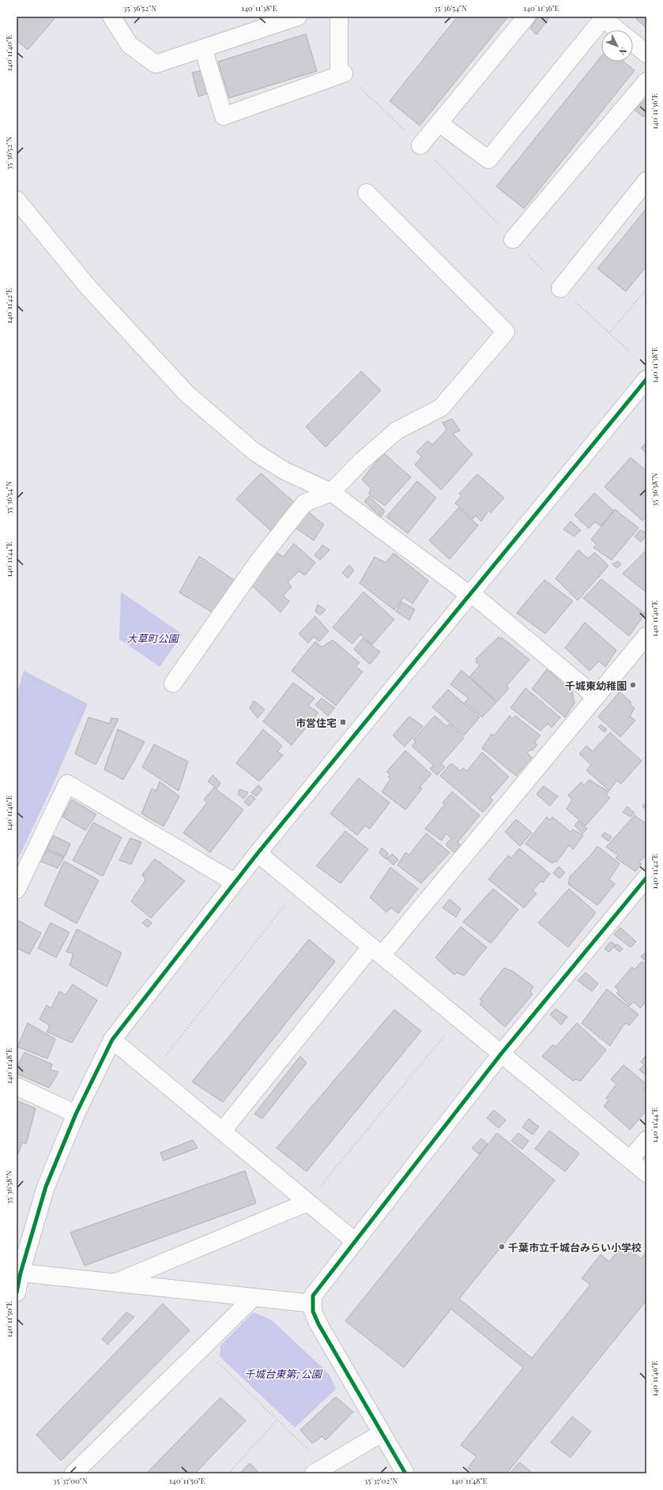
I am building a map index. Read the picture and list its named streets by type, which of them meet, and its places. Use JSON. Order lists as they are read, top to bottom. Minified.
{"parks":["大草町公園","千城台東第7公園"],"places":{"other":["千城東幼稚園","千葉市立千城台みらい小学校"],"transit":["市営住宅"]},"north":"bottom right","coordinates":["35°36'52\"N","140°11'38\"E","35°36'54\"N","140°11'36\"E","140°11'40\"E","140°11'42\"E","35°36'58\"N","140°11'44\"E","140°11'46\"E","140°11'48\"E","140°11'50\"E","35°37'00\"N","35°37'02\"N"]}
